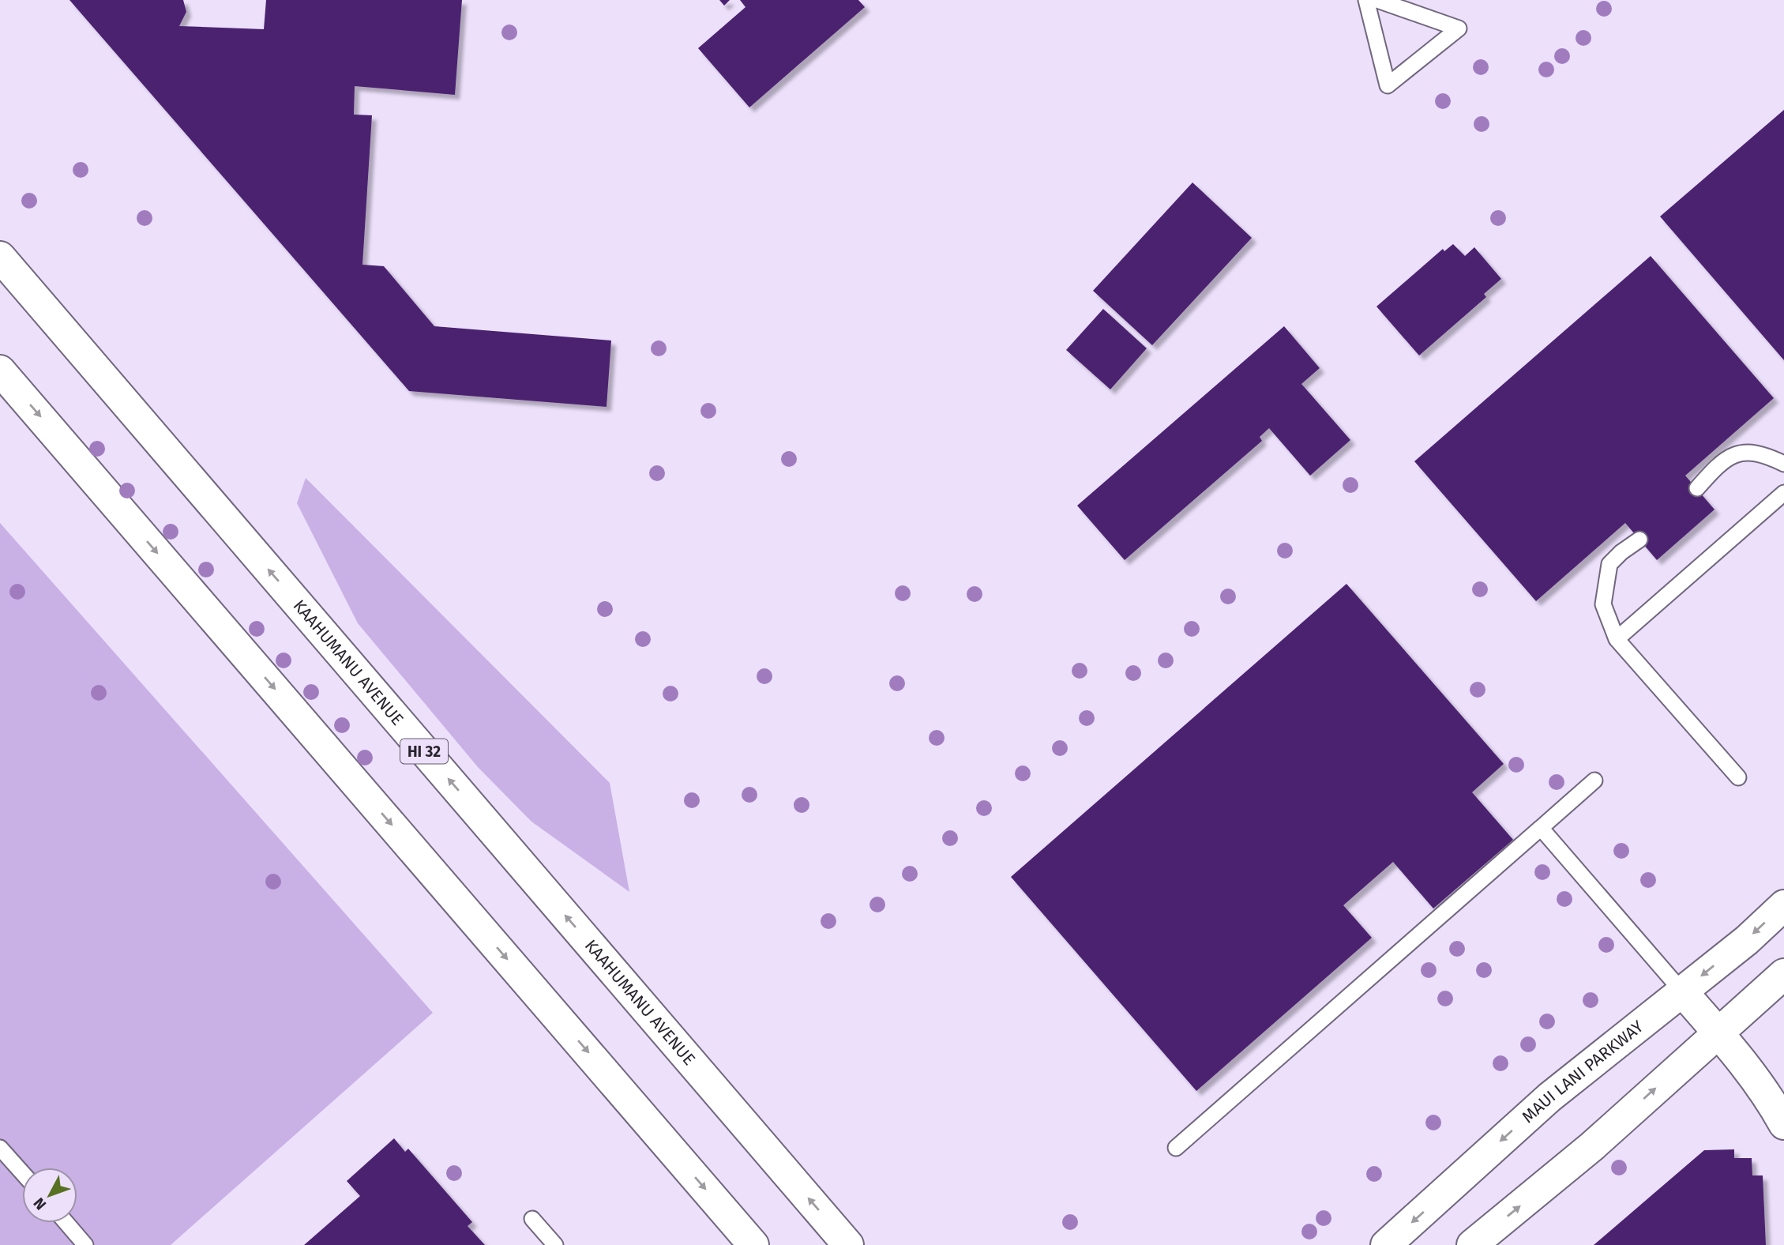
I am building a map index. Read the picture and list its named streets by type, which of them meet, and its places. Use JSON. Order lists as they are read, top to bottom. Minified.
{"streets":{"main road":["KAAHUMANU AVENUE","HI 32","MAUI LANI PARKWAY"]},"north":"bottom left"}
